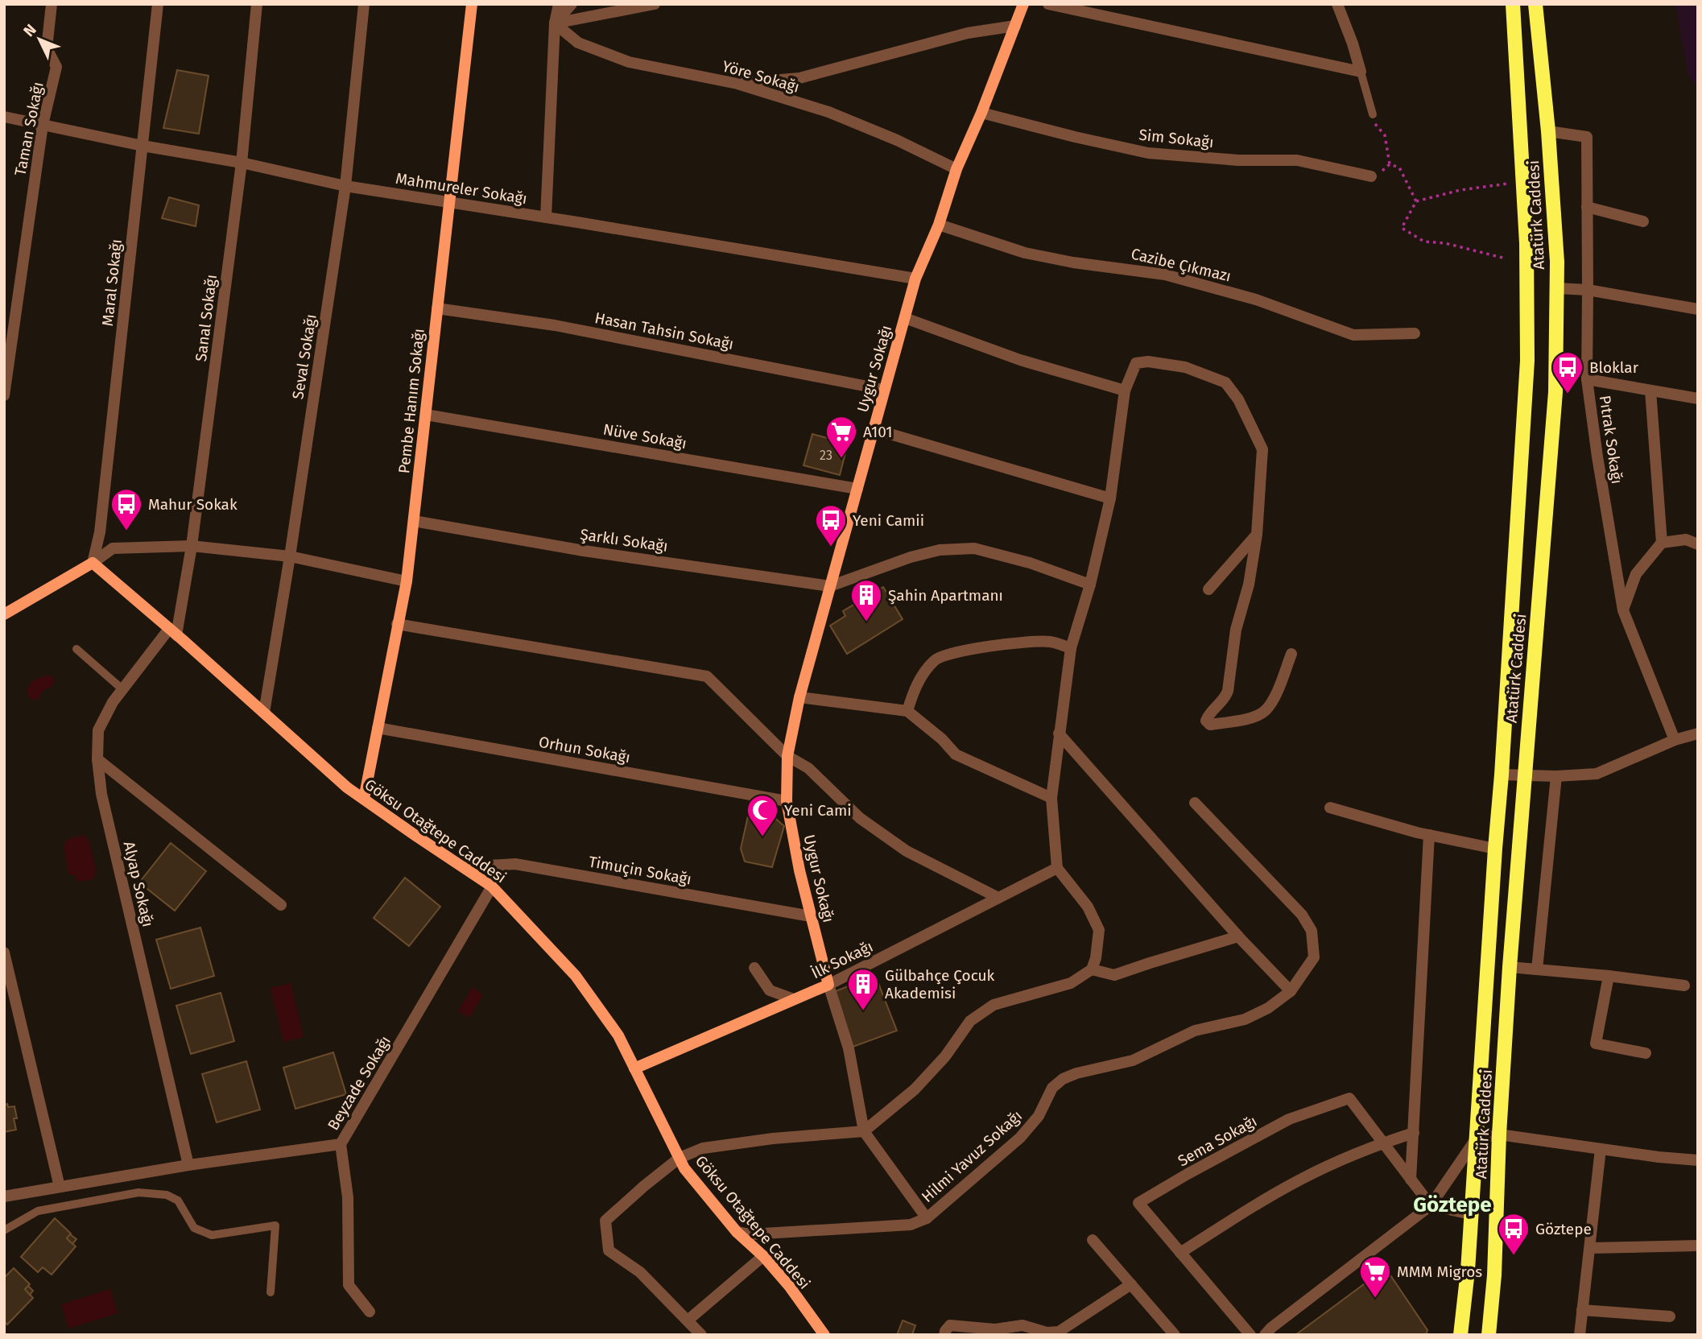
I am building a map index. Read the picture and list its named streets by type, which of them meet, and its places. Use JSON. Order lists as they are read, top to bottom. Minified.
{"streets":{"main road":["Atatürk Caddesi"],"street":["Yöre Sokağı","Taman Sokağı","Sim Sokağı","Mahmureler Sokağı","Cazibe Çıkmazı","Maral Sokağı","Sanal Sokağı","Hasan Tahsin Sokağı","Seval Sokağı","Uygur Sokağı","Pembe Hanım Sokağı","Nüve Sokağı","Pıtrak Sokağı","Şarklı Sokağı","Orhun Sokağı","Göksu Otağtepe Caddesi","Timuçin Sokağı","Alyap Sokağı","İlk Sokağı","Beyzade Sokağı","Sema Sokağı","Hilmi Yavuz Sokağı"]},"crossings":[["Yöre Sokağı","Uygur Sokağı"],["Taman Sokağı","Mahmureler Sokağı"],["Sim Sokağı","Uygur Sokağı"],["Mahmureler Sokağı","Maral Sokağı"],["Mahmureler Sokağı","Sanal Sokağı"],["Mahmureler Sokağı","Seval Sokağı"],["Mahmureler Sokağı","Uygur Sokağı"],["Mahmureler Sokağı","Pembe Hanım Sokağı"],["Atatürk Caddesi","Pıtrak Sokağı"],["Cazibe Çıkmazı","Uygur Sokağı"],["Maral Sokağı","Göksu Otağtepe Caddesi"],["Sanal Sokağı","Göksu Otağtepe Caddesi"],["Sanal Sokağı","Alyap Sokağı"],["Hasan Tahsin Sokağı","Uygur Sokağı"],["Hasan Tahsin Sokağı","Pembe Hanım Sokağı"],["Seval Sokağı","Göksu Otağtepe Caddesi"],["Uygur Sokağı","Nüve Sokağı"],["Uygur Sokağı","Şarklı Sokağı"],["Uygur Sokağı","Orhun Sokağı"],["Uygur Sokağı","Timuçin Sokağı"],["Uygur Sokağı","İlk Sokağı"],["Pembe Hanım Sokağı","Nüve Sokağı"],["Pembe Hanım Sokağı","Şarklı Sokağı"],["Pembe Hanım Sokağı","Orhun Sokağı"],["Pembe Hanım Sokağı","Göksu Otağtepe Caddesi"],["Göksu Otağtepe Caddesi","Timuçin Sokağı"],["Göksu Otağtepe Caddesi","Alyap Sokağı"],["Göksu Otağtepe Caddesi","İlk Sokağı"],["Göksu Otağtepe Caddesi","Beyzade Sokağı"],["Göksu Otağtepe Caddesi","Hilmi Yavuz Sokağı"]],"districts":["Göztepe"],"places":{"bus stop":["Bloklar","Mahur Sokak","Yeni Camii","Göztepe"],"supermarket":["A101","MMM Migros"],"building":["Şahin Apartmanı","Gülbahçe Çocuk Akademisi"],"mosque":["Yeni Cami"]},"house_numbers":["23"],"north":"top left"}
